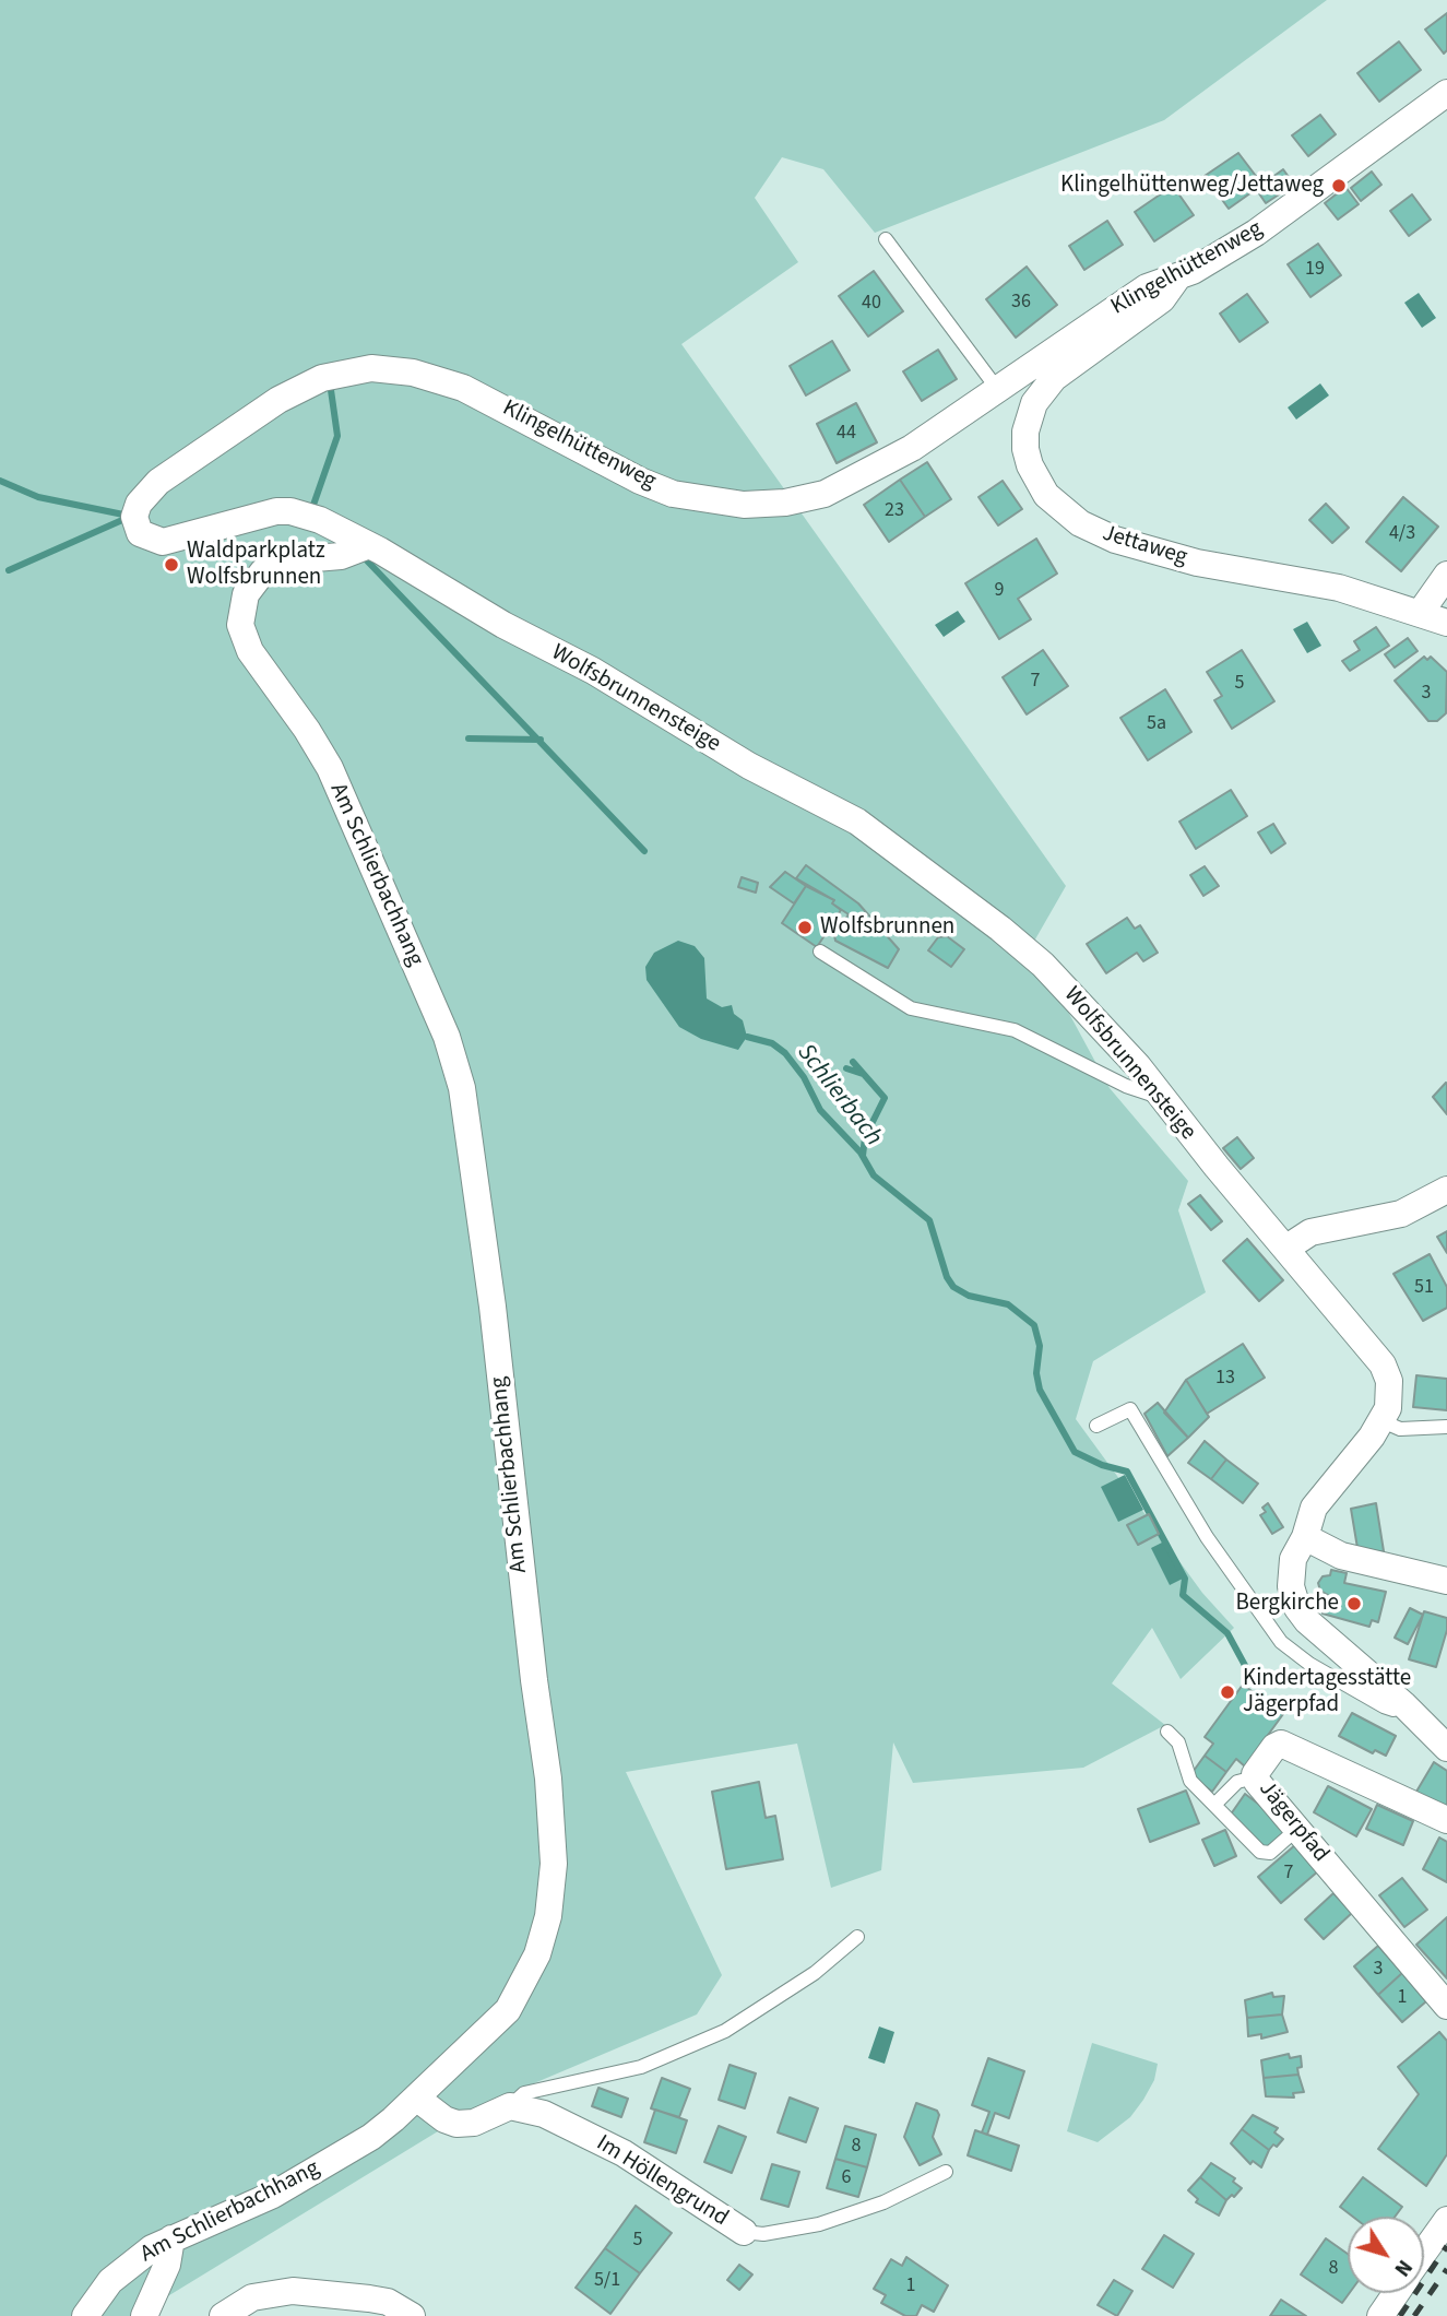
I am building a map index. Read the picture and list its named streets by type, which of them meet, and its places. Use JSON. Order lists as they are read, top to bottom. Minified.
{"streets":{"street":["Klingelhüttenweg","Jettaweg","Wolfsbrunnensteige","Am Schlierbachhang","Jägerpfad","Im Höllengrund"]},"crossings":[["Klingelhüttenweg","Jettaweg"],["Klingelhüttenweg","Wolfsbrunnensteige"],["Klingelhüttenweg","Am Schlierbachhang"],["Wolfsbrunnensteige","Am Schlierbachhang"]],"water":["Schlierbach"],"places":["Klingelhüttenweg/Jettaweg","Waldparkplatz Wolfsbrunnen","Wolfsbrunnen","Bergkirche","Kindertagesstätte Jägerpfad"],"house_numbers":["19","36","40","44","23","4/3","9","7","5","3","5a","51","13","7","3","1","8","6","5","8","5/1","1"],"north":"bottom right"}
